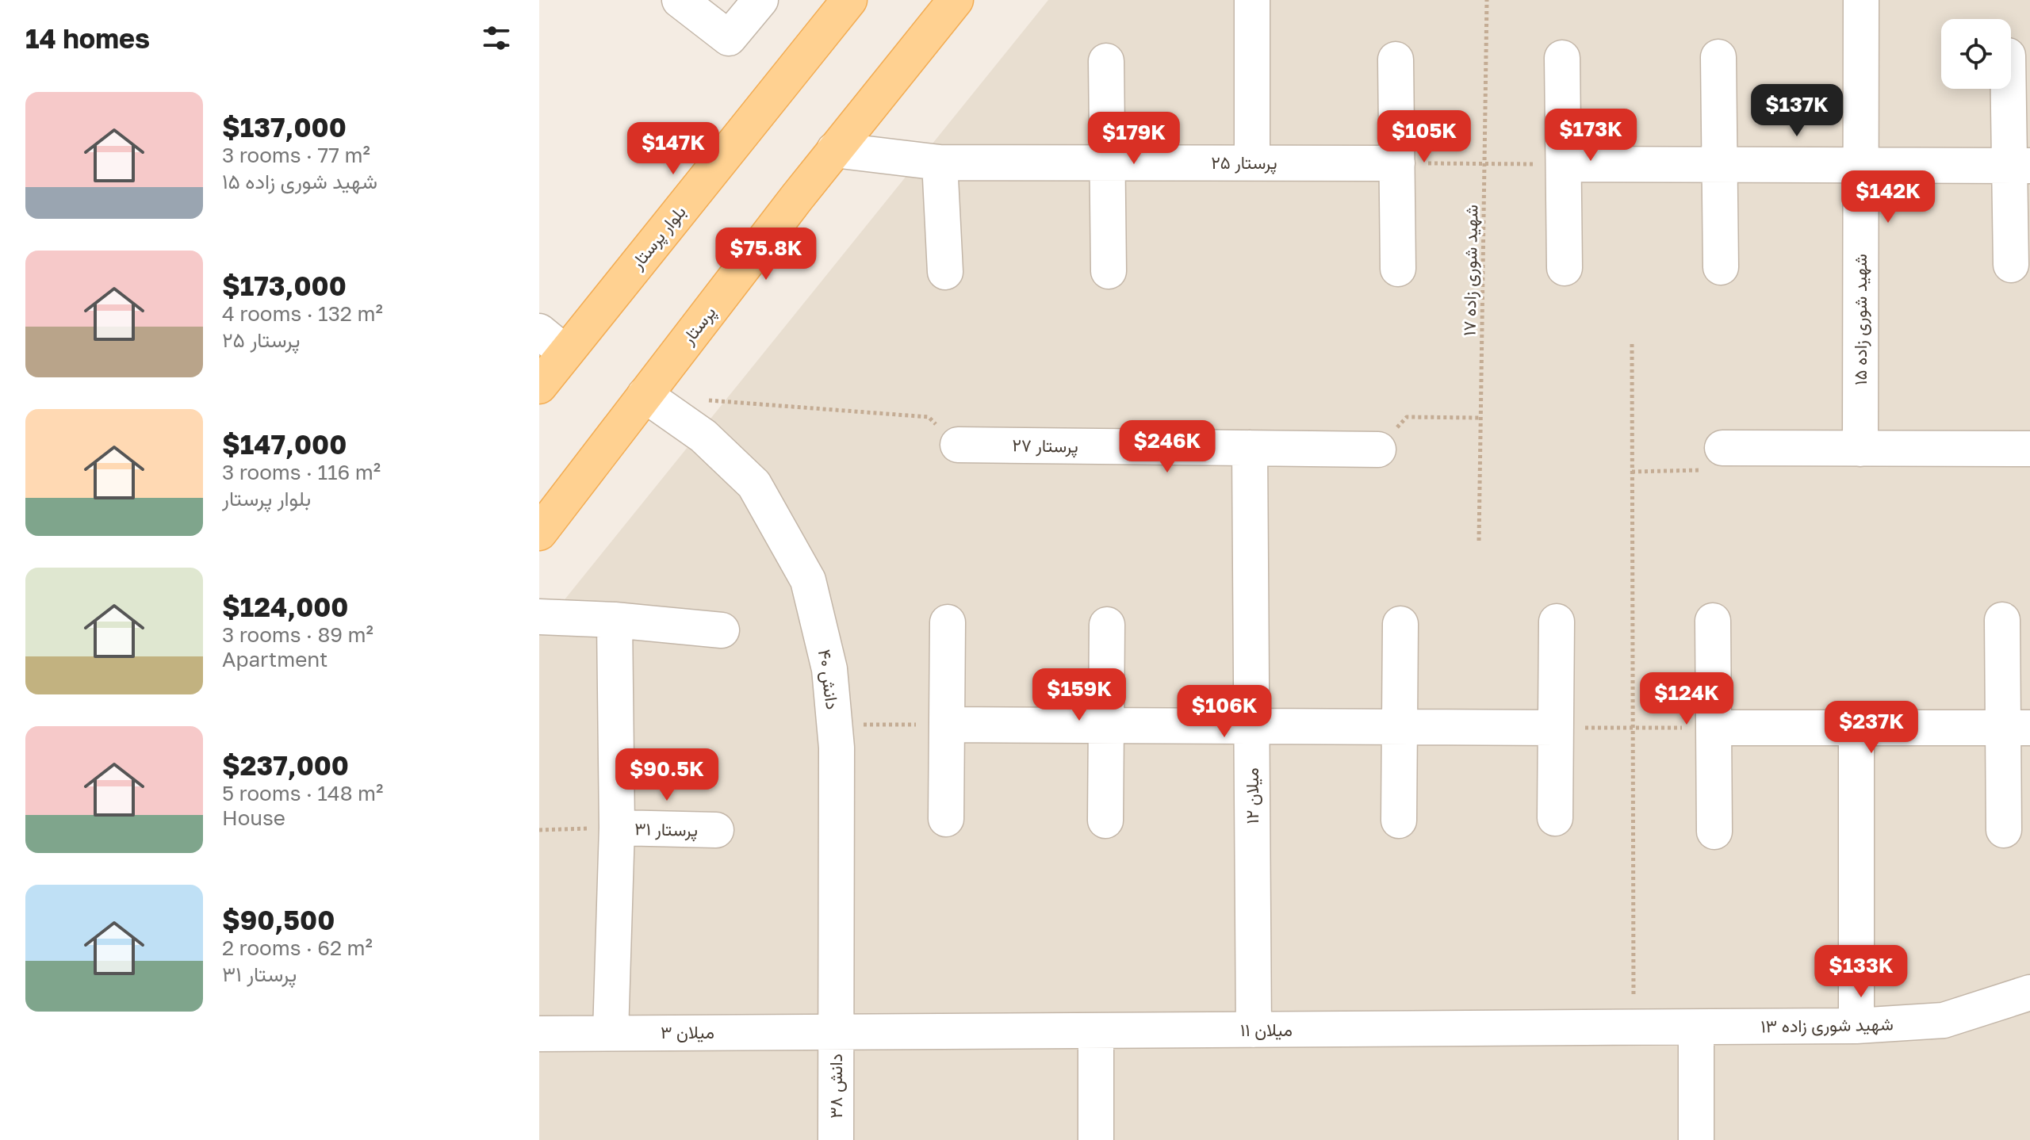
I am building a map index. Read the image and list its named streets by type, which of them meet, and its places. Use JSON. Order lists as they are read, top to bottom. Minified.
{"streets":{"main road":["بلوار پرستار","پرستار"],"street":["پرستار ۲۵","شهید شوری زاده ۱۵","پرستار ۲۷","دانش ۴۰","میلان ۱۲","پرستار ۳‍۱","شهید شوری زاده ۱۳","میلان ۱۱","میلان ۳","دانش ۳۸"],"path":["شهید شوری زاده ۱۷"]},"crossings":[["پرستار ۲۵","پرستار"],["پرستار","دانش ۴۰"],["پرستار ۲۷","میلان ۱۲"],["دانش ۴۰","میلان ۱۱"],["دانش ۴۰","میلان ۳"],["دانش ۴۰","دانش ۳۸"],["میلان ۱۲","میلان ۱۱"],["شهید شوری زاده ۱۳","میلان ۱۱"],["میلان ۱۱","میلان ۳"],["میلان ۱۱","دانش ۳۸"],["میلان ۳","دانش ۳۸"]],"page":{"heading":"14 homes","list":[{"name":"$137,000","note":"3 rooms · 77 m² · شهید شوری زاده ۱۵"},{"name":"$173,000","note":"4 rooms · 132 m² · پرستار ۲۵"},{"name":"$147,000","note":"3 rooms · 116 m² · بلوار پرستار"},{"name":"$124,000","note":"3 rooms · 89 m² · Apartment"},{"name":"$237,000","note":"5 rooms · 148 m² · House"},{"name":"$90,500","note":"2 rooms · 62 m² · پرستار ۳‍۱"}],"price":["$137K","$173K","$105K","$179K","$147K","$142K","$75.8K","$246K","$159K","$124K","$106K","$237K","$90.5K","$133K"]}}
